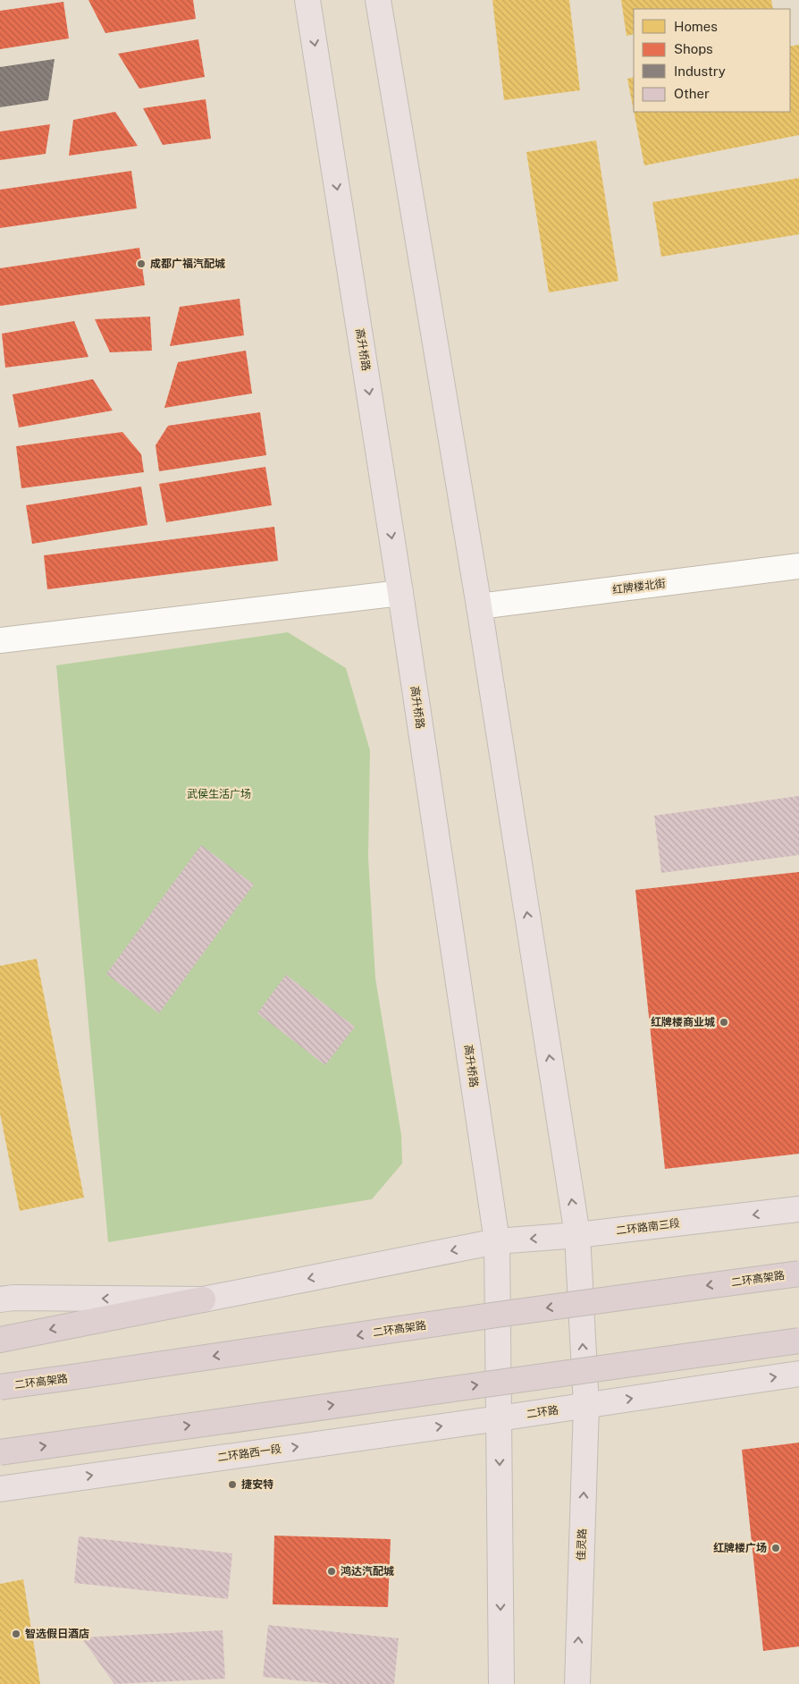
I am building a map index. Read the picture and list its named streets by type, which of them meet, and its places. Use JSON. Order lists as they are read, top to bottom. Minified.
{"streets":{"highway":["二环高架路"],"main road":["高升桥路","二环路南三段","二环路","二环路西一段","佳灵路"],"street":["红牌楼北街"]},"crossings":[["高升桥路","二环路南三段"],["高升桥路","二环路"],["高升桥路","二环路西一段"],["二环路","二环路西一段"],["二环路","佳灵路"]],"parks":["武侯生活广场"],"places":["成都广福汽配城","红牌楼商业城","捷安特","红牌楼广场","鸿达汽配城","智选假日酒店"],"legend":["Homes","Shops","Industry","Other"]}
